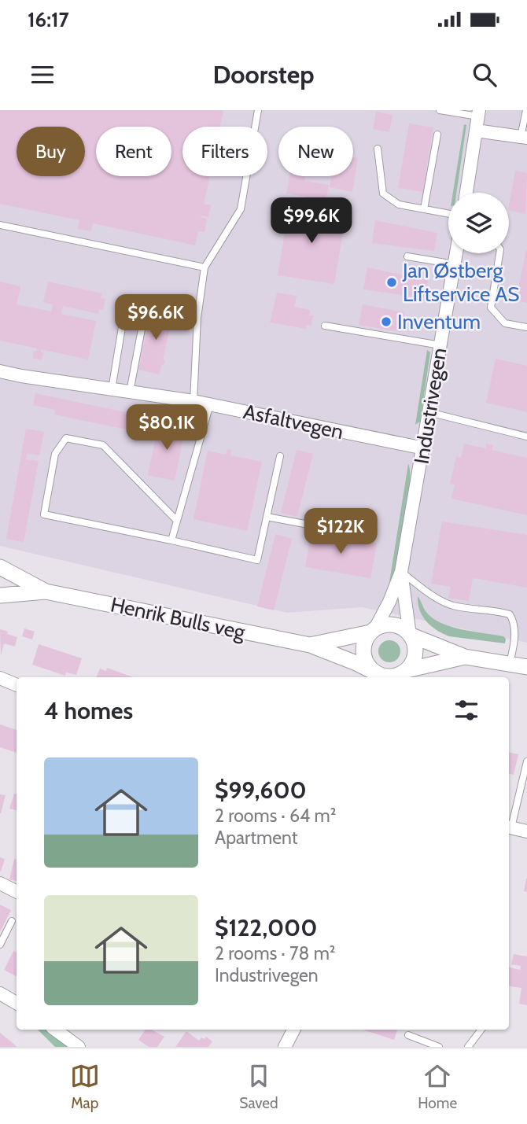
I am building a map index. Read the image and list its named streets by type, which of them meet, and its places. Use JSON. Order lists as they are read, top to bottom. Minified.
{"streets":{"street":["Industrivegen","Asfaltvegen","Henrik Bulls veg"]},"crossings":[["Industrivegen","Asfaltvegen"],["Industrivegen","Henrik Bulls veg"]],"places":["Jan Østberg Liftservice AS","Inventum"],"page":{"status":"16:17","header":"Doorstep","chip":["Buy","Rent","Filters","New"],"price":["$99.6K","$96.6K","$80.1K","$122K"],"heading":"4 homes","list":[{"name":"$99,600","note":"2 rooms · 64 m² · Apartment"},{"name":"$122,000","note":"2 rooms · 78 m² · Industrivegen"}],"tabs":["Map","Saved","Home"]}}
